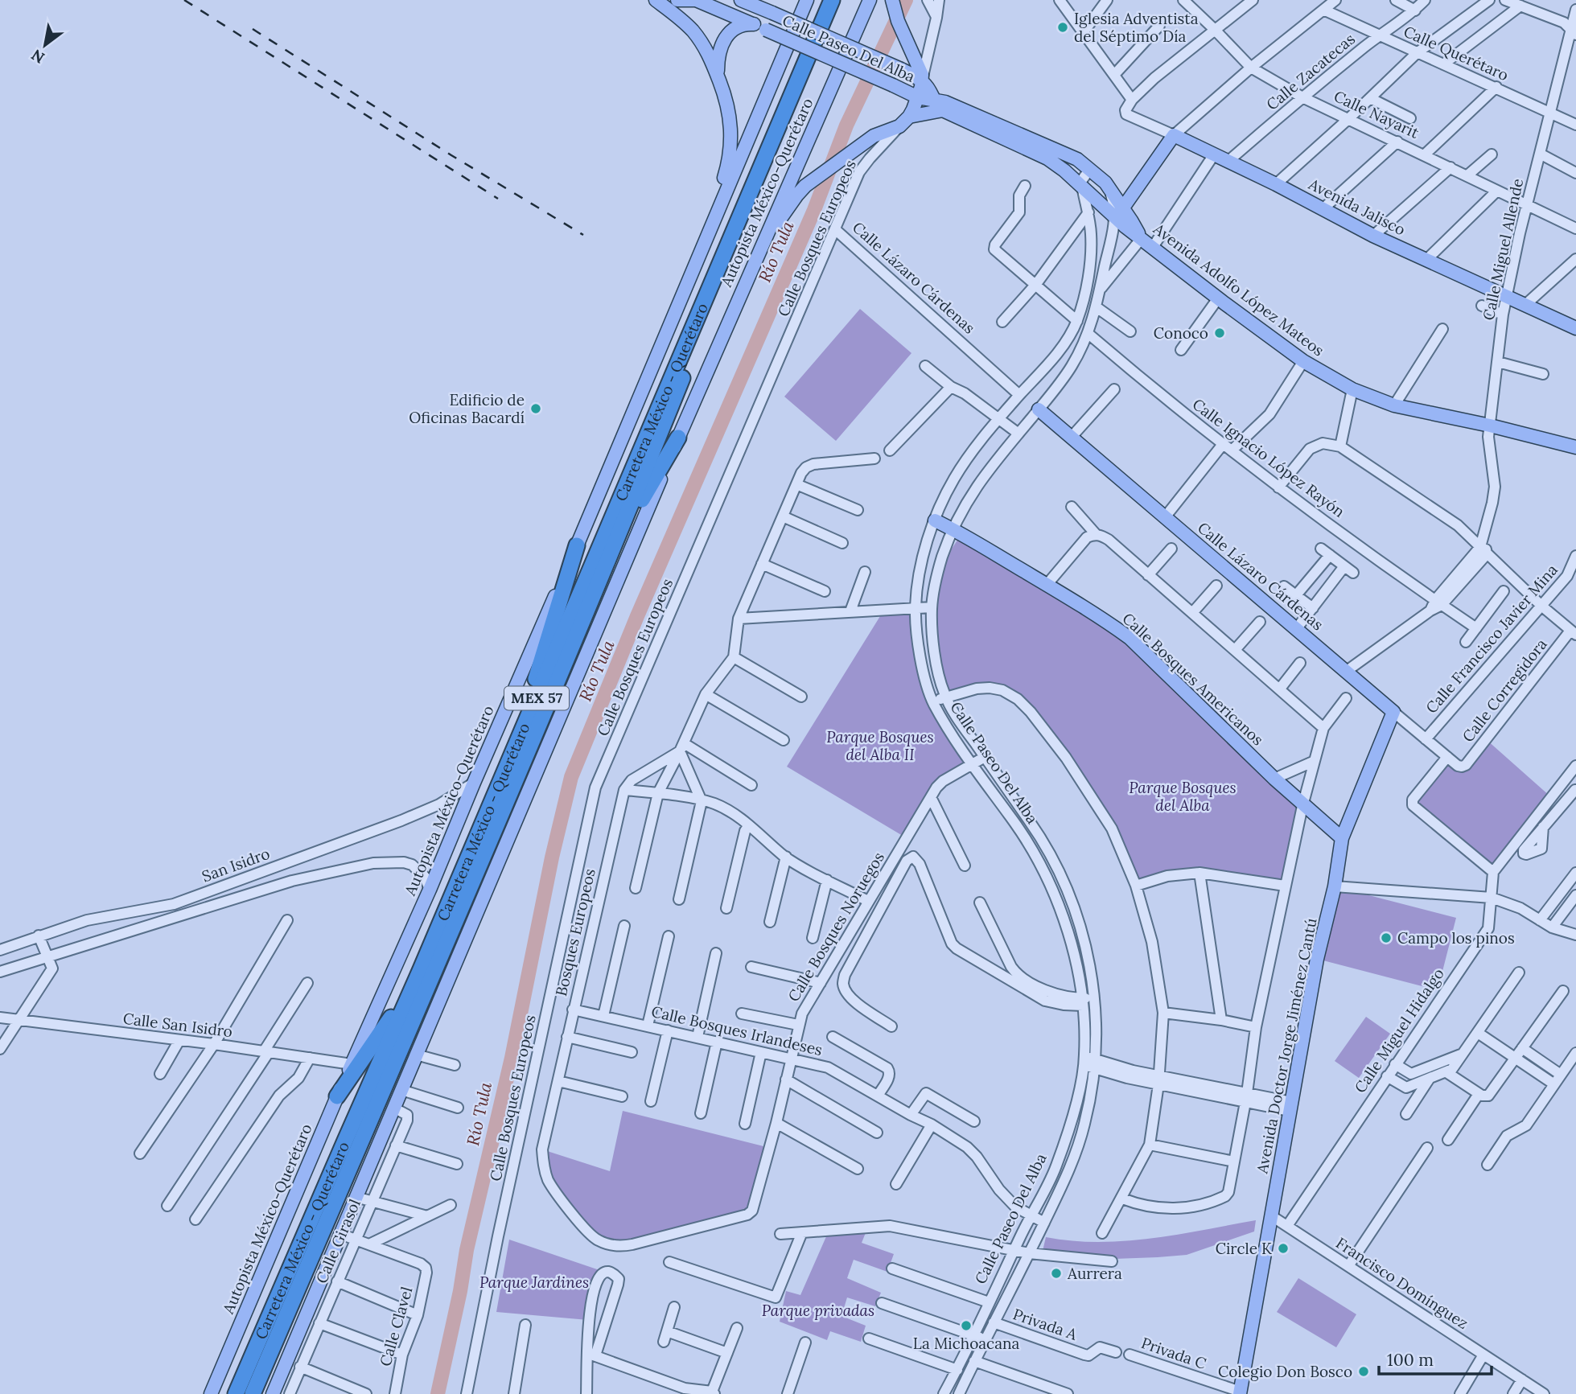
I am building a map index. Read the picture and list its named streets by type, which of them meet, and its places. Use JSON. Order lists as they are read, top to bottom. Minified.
{"streets":{"highway":["Carretera México - Querétaro","MEX 57"],"main road":["Calle Paseo Del Alba","Autopista México-Querétaro","Avenida Jalisco","Calle Lázaro Cárdenas","Avenida Adolfo López Mateos","Calle Bosques Americanos","Avenida Doctor Jorge Jiménez Cantú"],"street":["Calle Querétaro","Calle Zacatecas","Calle Nayarit","Calle Bosques Europeos","Calle Miguel Allende","Calle Ignacio López Rayón","Calle Francisco Javier Mina","Calle Corregidora","San Isidro","Calle Bosques Noruegos","Bosques Europeos","Calle San Isidro","Calle Bosques Irlandeses","Calle Miguel Hidalgo","Calle Girasol","Francisco Domínguez","Privada A","Calle Clavel","Privada C"]},"crossings":[["Calle Paseo Del Alba","Calle Lázaro Cárdenas"],["Calle Paseo Del Alba","Avenida Adolfo López Mateos"],["Calle Paseo Del Alba","Calle Ignacio López Rayón"],["Calle Paseo Del Alba","Calle Bosques Americanos"],["Calle Paseo Del Alba","Calle Bosques Noruegos"],["Calle Paseo Del Alba","Calle Bosques Irlandeses"],["Calle Paseo Del Alba","Privada A"],["Calle Querétaro","Calle Zacatecas"],["Calle Querétaro","Calle Miguel Allende"],["Calle Zacatecas","Calle Nayarit"],["Calle Zacatecas","Avenida Jalisco"],["Calle Nayarit","Calle Miguel Allende"],["Autopista México-Querétaro","San Isidro"],["Autopista México-Querétaro","Calle San Isidro"],["Autopista México-Querétaro","Calle Girasol"],["Avenida Jalisco","Calle Miguel Allende"],["Calle Bosques Europeos","Calle Lázaro Cárdenas"],["Calle Miguel Allende","Avenida Adolfo López Mateos"],["Calle Lázaro Cárdenas","Calle Francisco Javier Mina"],["Calle Lázaro Cárdenas","Calle Corregidora"],["Calle Lázaro Cárdenas","Avenida Doctor Jorge Jiménez Cantú"],["Calle Bosques Americanos","Avenida Doctor Jorge Jiménez Cantú"],["Calle Bosques Noruegos","Bosques Europeos"],["Calle Bosques Noruegos","Calle Bosques Irlandeses"],["Bosques Europeos","Calle Bosques Irlandeses"],["Calle Miguel Hidalgo","Francisco Domínguez"],["Avenida Doctor Jorge Jiménez Cantú","Francisco Domínguez"],["Avenida Doctor Jorge Jiménez Cantú","Privada C"]],"water":["Río Tula"],"parks":["Parque Bosques del Alba II","Parque Bosques del Alba","Parque Jardines","Parque privadas"],"places":["Iglesia Adventista del Séptimo Día","Conoco","Edificio de Oficinas Bacardí","Campo los pinos","Circle K","Aurrera","La Michoacana","Colegio Don Bosco"],"scale_bar":"100 m","north":"bottom left"}
